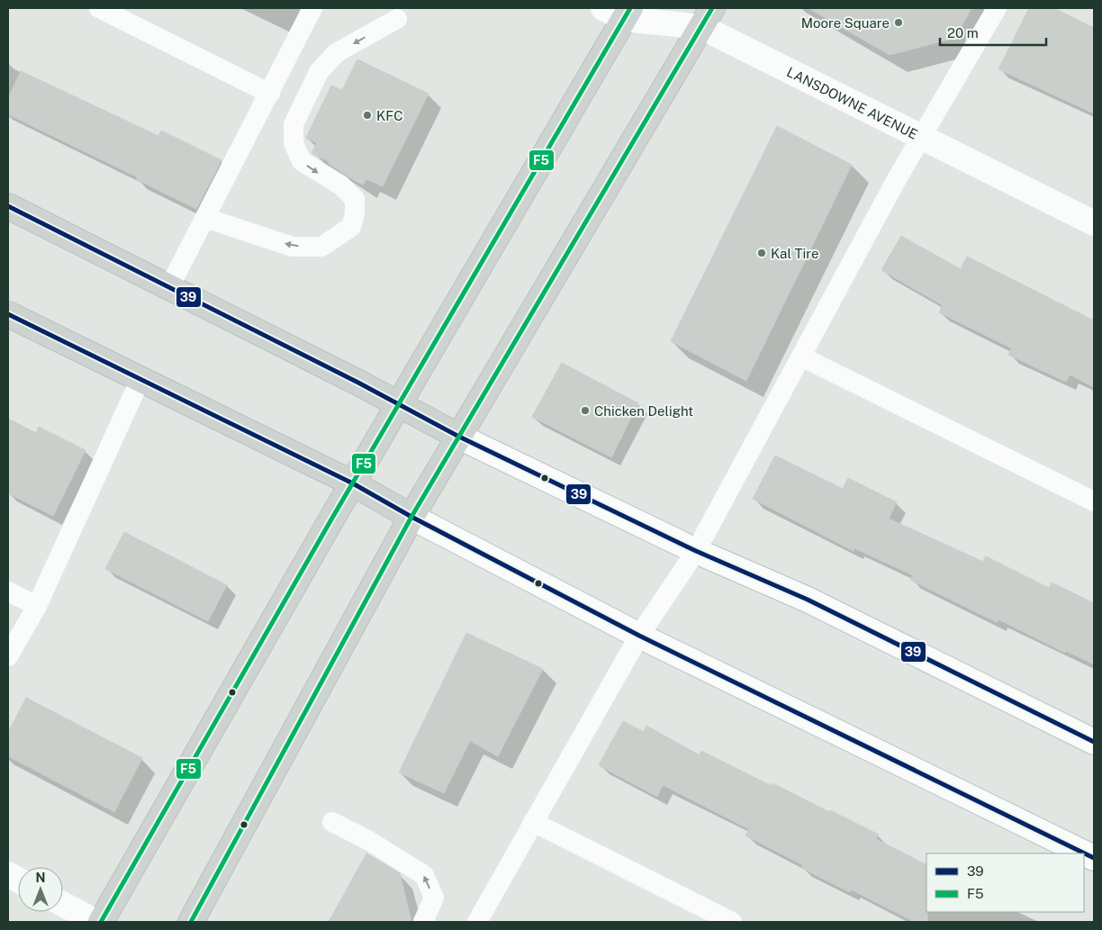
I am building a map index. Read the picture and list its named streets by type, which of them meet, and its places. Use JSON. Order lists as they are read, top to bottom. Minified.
{"streets":{"main road":["LANSDOWNE AVENUE"]},"places":["Moore Square","KFC","Kal Tire","Chicken Delight"],"lines":["transit line F5","transit line 39"],"legend":["39","F5"],"scale_bar":"20 m","north":"top"}
